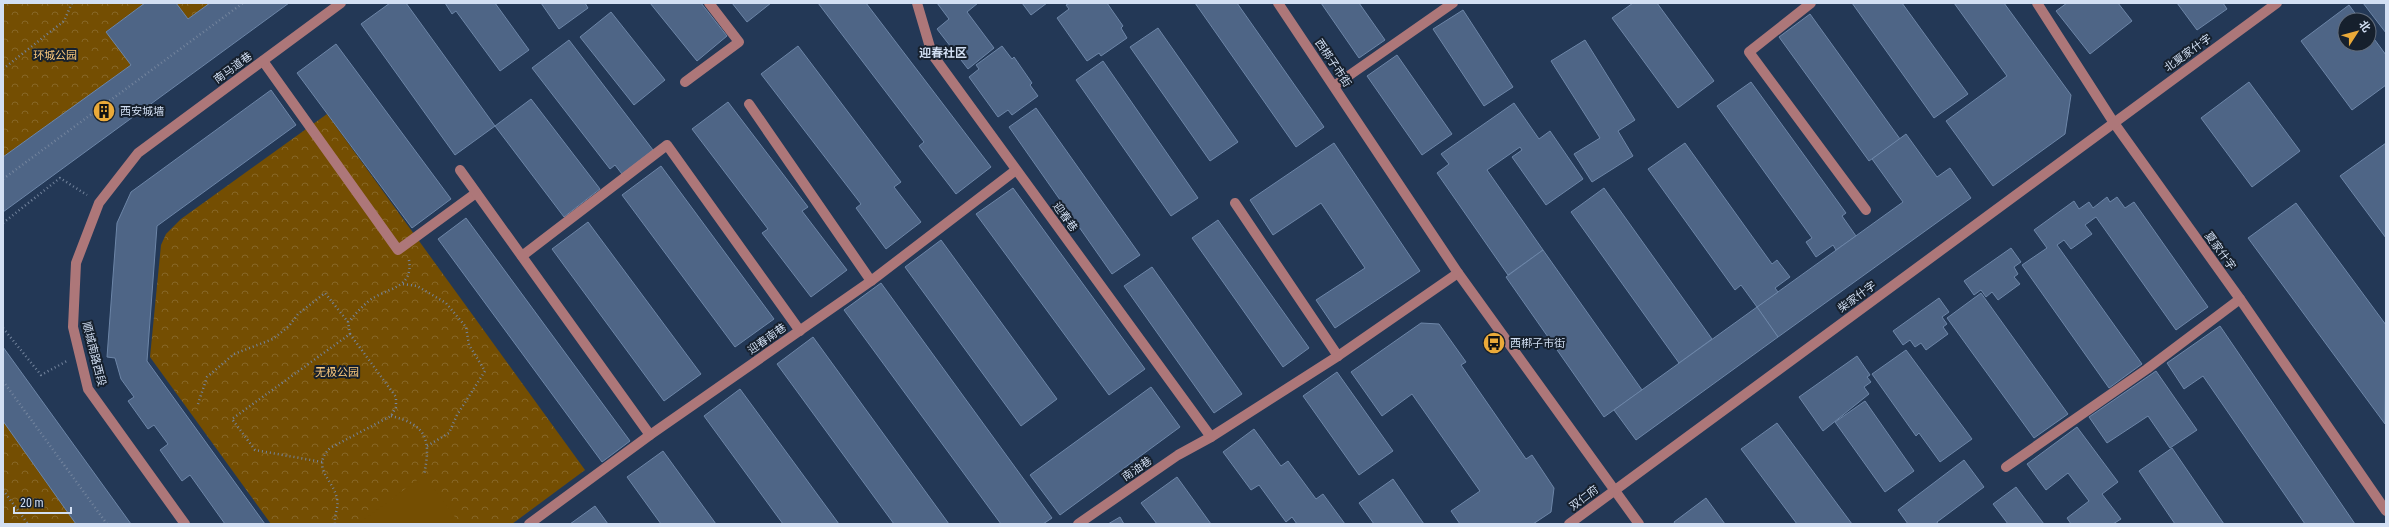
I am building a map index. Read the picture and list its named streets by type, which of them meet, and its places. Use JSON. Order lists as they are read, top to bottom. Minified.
{"streets":{"street":["北夏家什字","西梆子市街","南马道巷","迎春巷","夏家什字","柴家什字","迎春南巷","顺城南路西段","南油巷","双仁府"]},"crossings":[["北夏家什字","夏家什字"],["北夏家什字","柴家什字"],["西梆子市街","柴家什字"],["西梆子市街","南油巷"],["西梆子市街","双仁府"],["南马道巷","顺城南路西段"],["迎春巷","迎春南巷"],["迎春巷","南油巷"],["夏家什字","柴家什字"],["柴家什字","双仁府"]],"districts":["迎春社区"],"parks":["环城公园","无极公园"],"places":{"building":["西安城墙"],"bus stop":["西梆子市街"]},"scale_bar":"20 m","north":"top right"}
